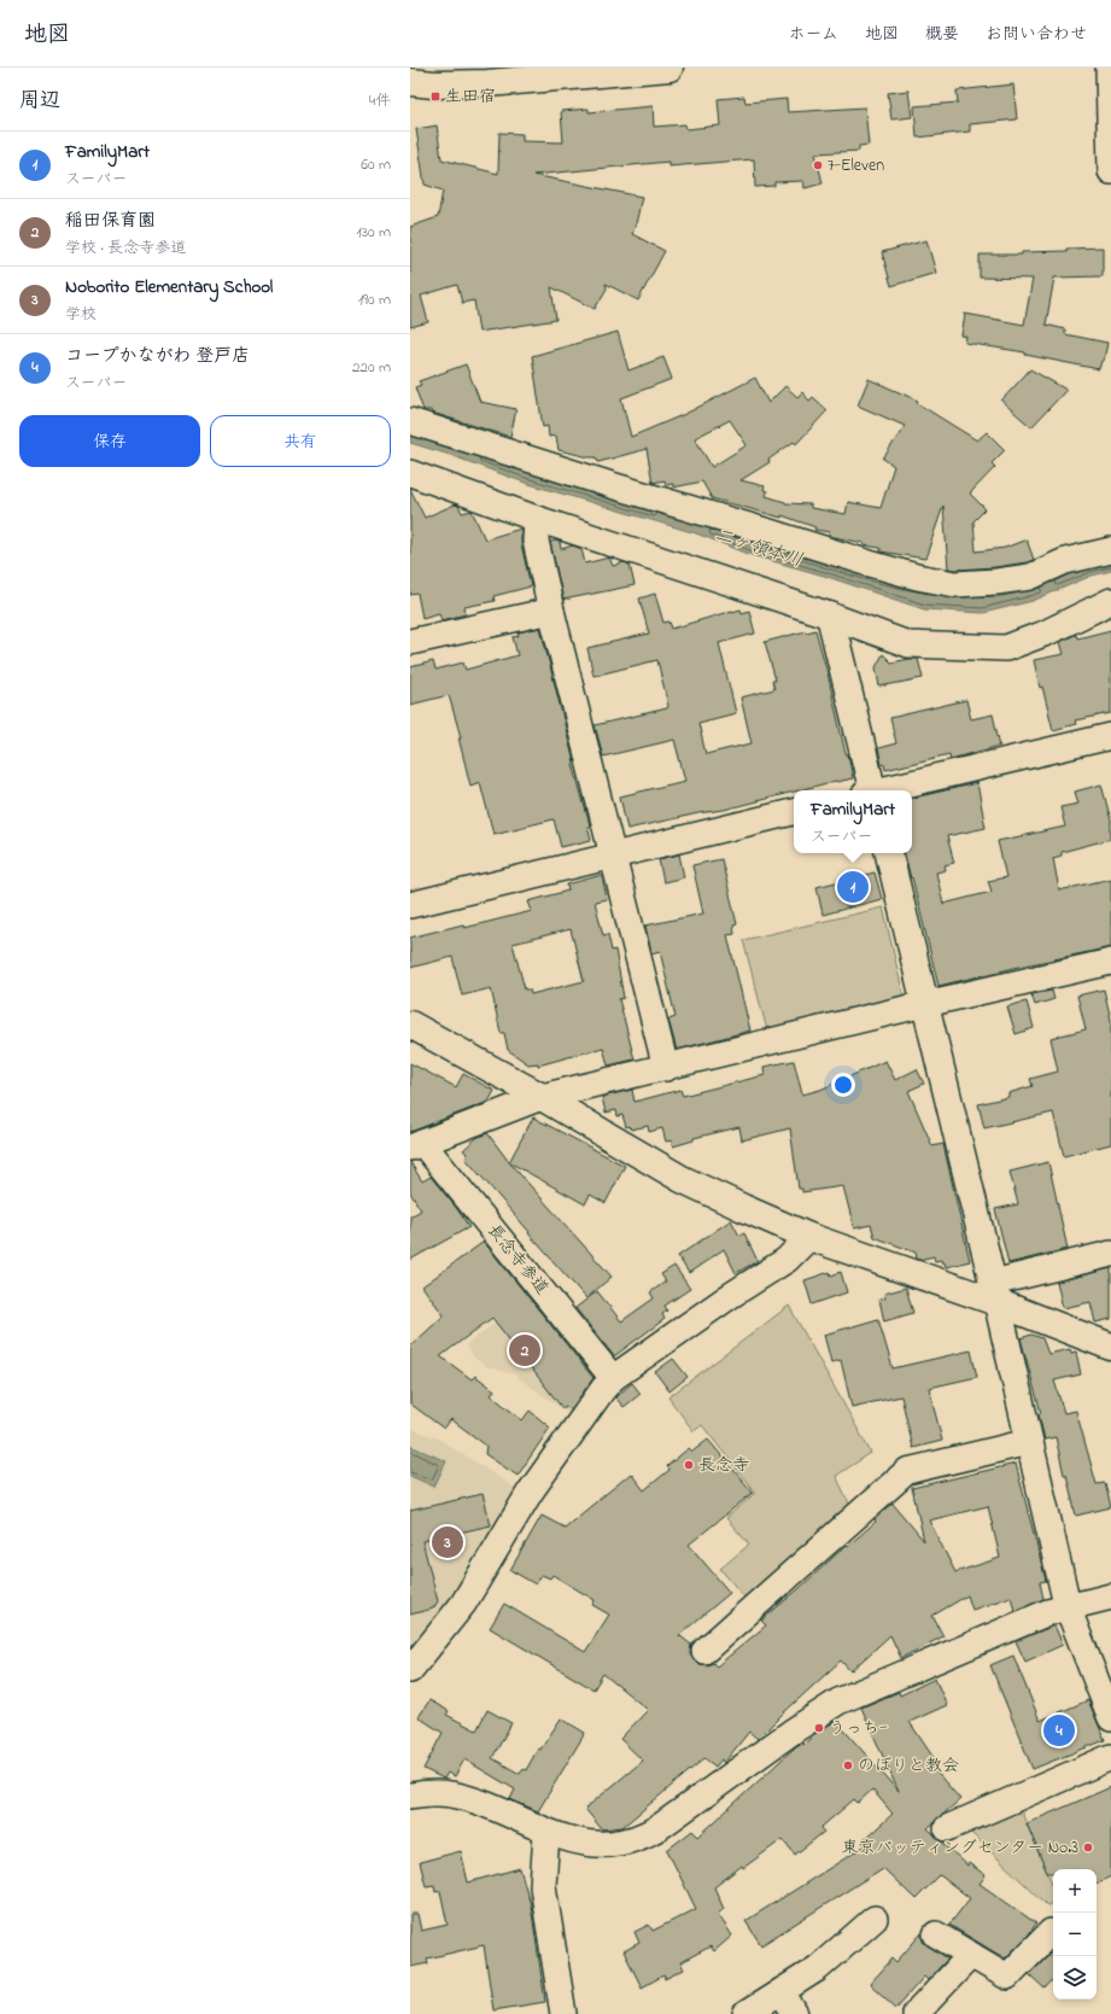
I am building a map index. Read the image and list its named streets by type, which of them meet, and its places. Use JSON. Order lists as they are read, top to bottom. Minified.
{"streets":{"street":["長念寺参道"]},"water":["二ヶ領本川"],"places":{"transit":["生田宿"],"other":["7-Eleven","長念寺","うっちｰ","のぼりと教会","東京バッティングセンター No.3"]},"page":{"header":"地図","nav":["ホーム","地図","概要","お問い合わせ"],"heading":["周辺","4件"],"list":[{"mark":"1","name":"FamilyMart","note":"スーパー","value":"60 m"},{"mark":"2","name":"稲田保育園","note":"学校 · 長念寺参道","value":"130 m"},{"mark":"3","name":"Noborito Elementary School","note":"学校","value":"190 m"},{"mark":"4","name":"コープかながわ 登戸店","note":"スーパー","value":"220 m"}],"buttons":["保存","共有"],"popup":["FamilyMart","スーパー"],"pins":["1","2","3","4"],"map_buttons":["+","−"]}}
